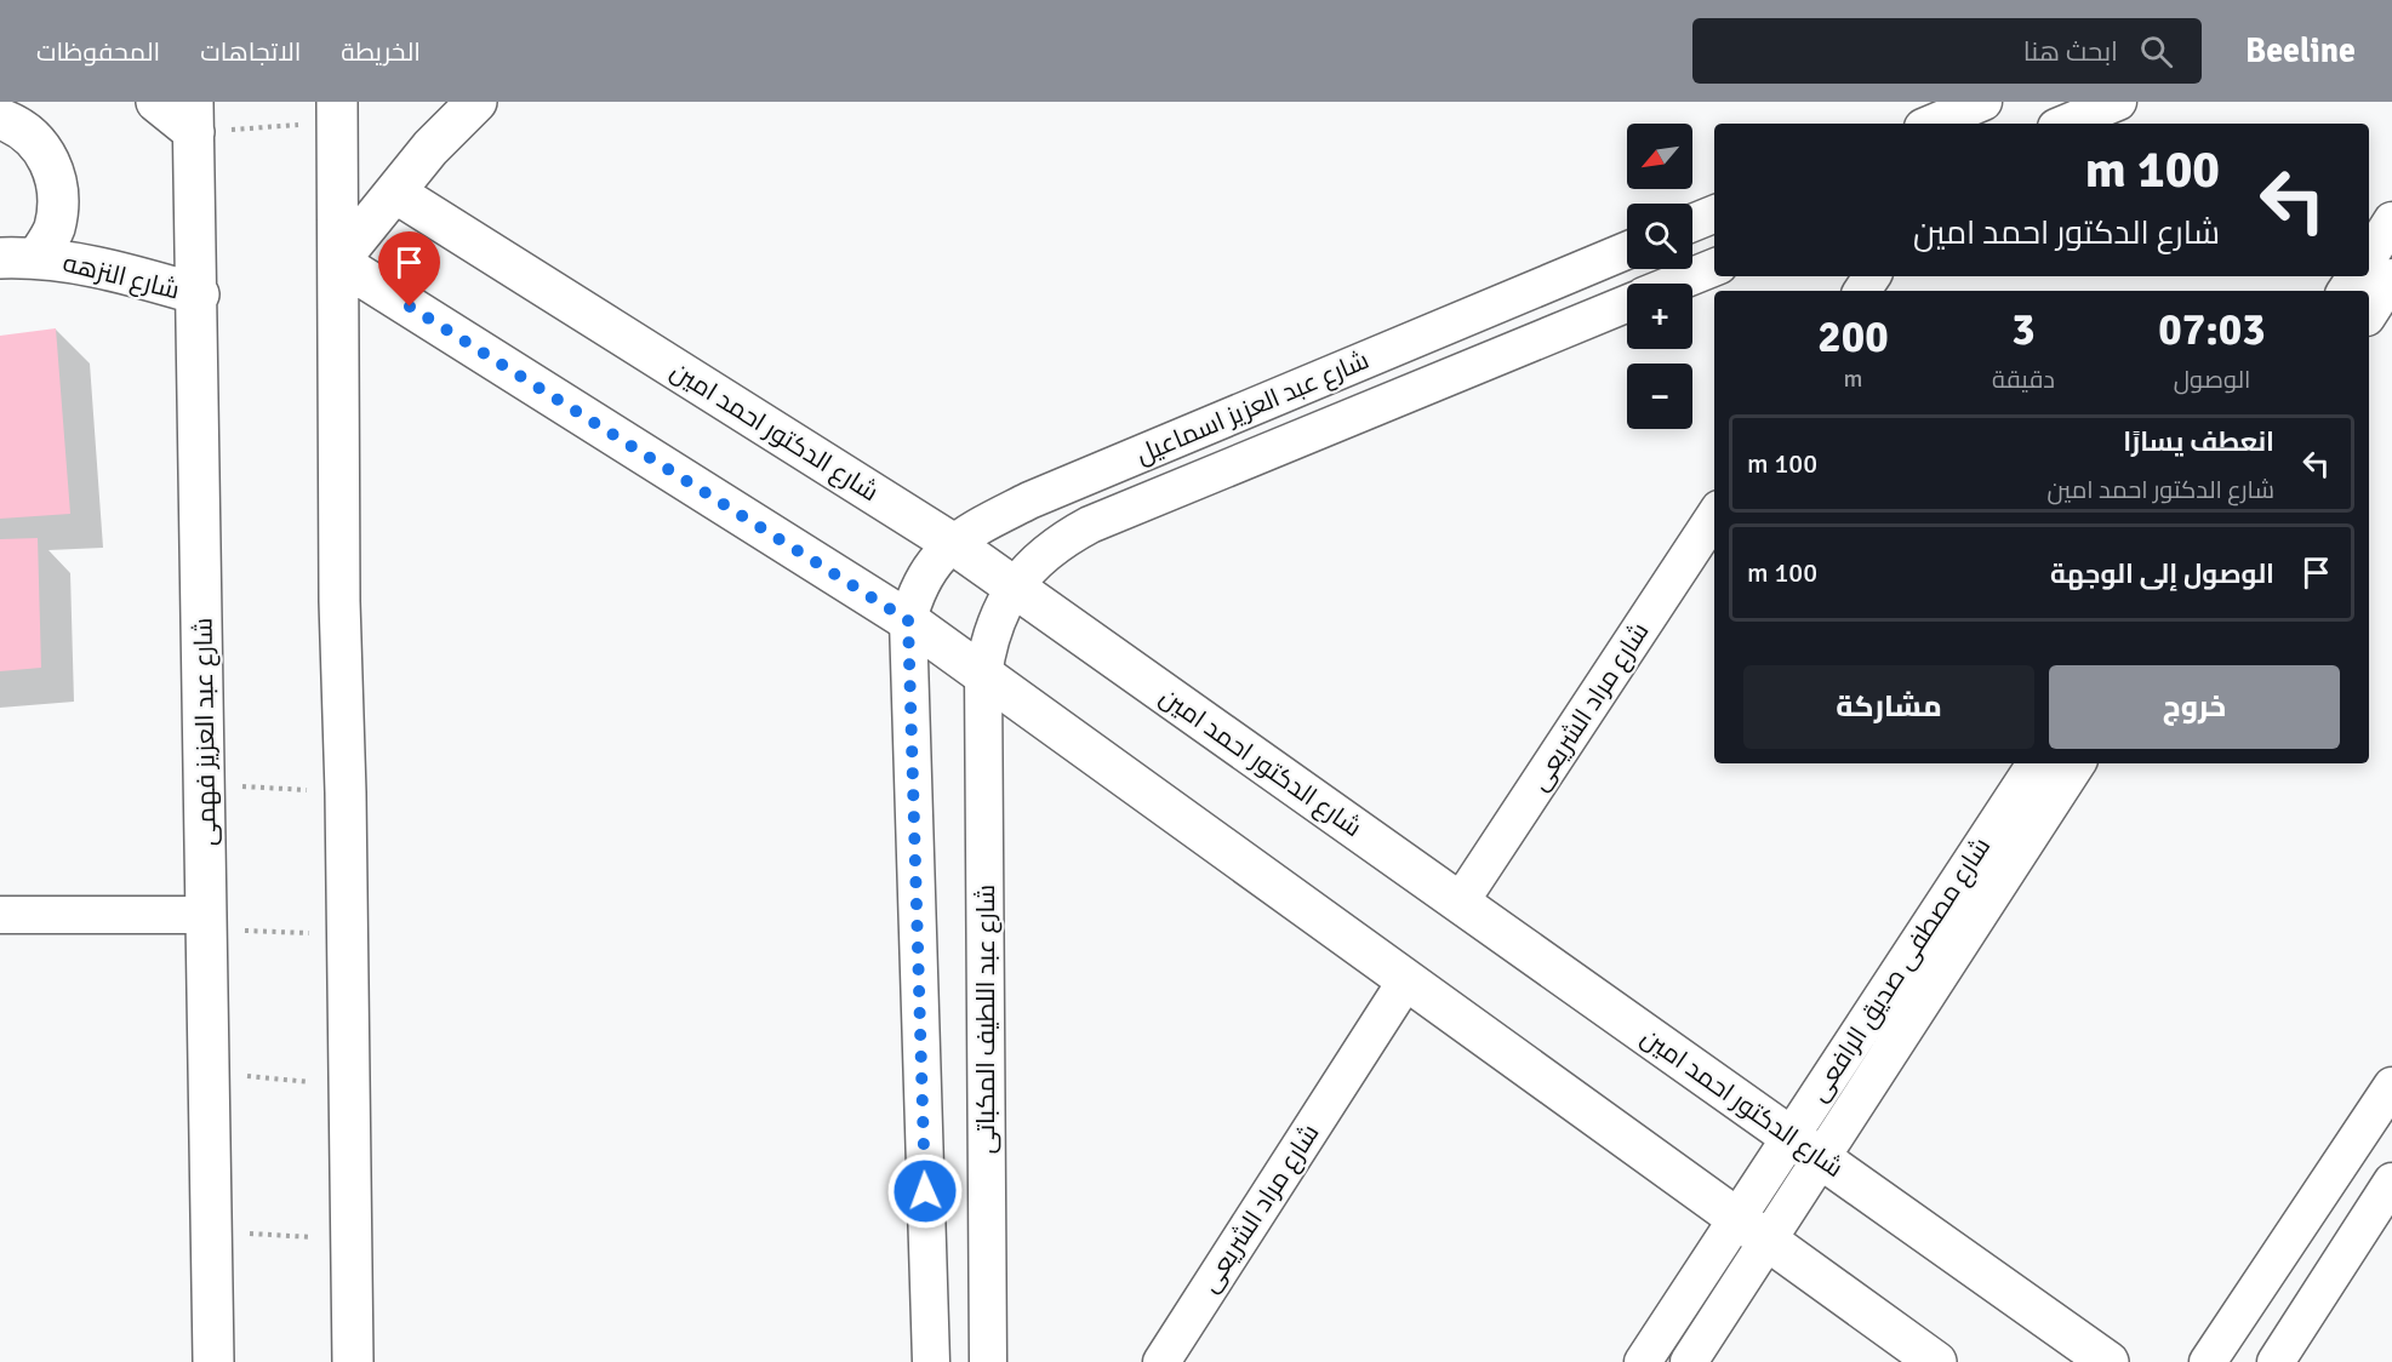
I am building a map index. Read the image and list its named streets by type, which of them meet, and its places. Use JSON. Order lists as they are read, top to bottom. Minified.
{"streets":{"street":["شارع النزهه","شارع عبد العزيز اسماعيل","شارع الدكتور احمد امين","شارع مراد الشريعى","شارع عبد العزيز فهمى","شارع مصطفى صديق الرافعى","شارع عبد اللطيف المكباتى"]},"crossings":[["شارع النزهه","شارع عبد العزيز فهمى"],["شارع عبد العزيز اسماعيل","شارع الدكتور احمد امين"],["شارع عبد العزيز اسماعيل","شارع عبد اللطيف المكباتى"],["شارع الدكتور احمد امين","شارع مراد الشريعى"],["شارع الدكتور احمد امين","شارع مصطفى صديق الرافعى"]],"north":"bottom left","page":{"header":"Beeline","search":"ابحث هنا","nav":["الخريطة","الاتجاهات","المحفوظات"],"map_buttons":["+","−"],"turn":["100 m","شارع الدكتور احمد امين"],"eta":["07:03","الوصول","3","دقيقة","200","m"],"list":[{"name":"انعطف يسارًا","note":"شارع الدكتور احمد امين","value":"100 m"},{"name":"الوصول إلى الوجهة","value":"100 m"}],"buttons":["خروج","مشاركة"]}}
